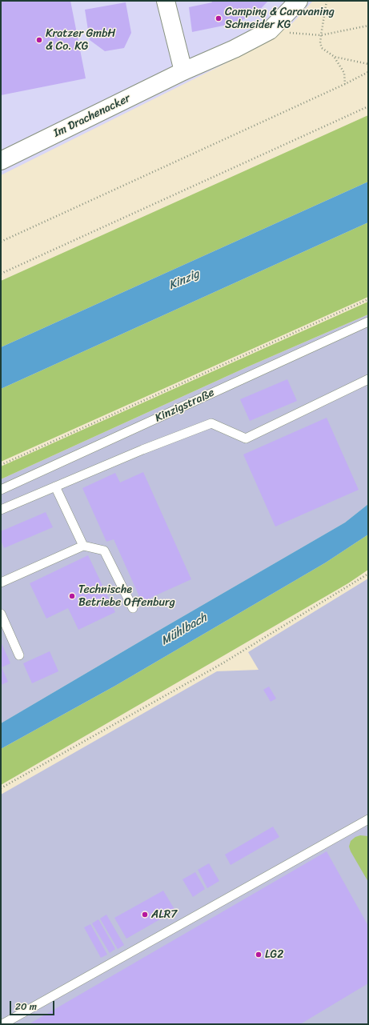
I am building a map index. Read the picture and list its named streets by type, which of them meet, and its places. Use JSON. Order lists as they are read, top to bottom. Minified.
{"streets":{"street":["Im Drachenacker"],"lane":["Kinzigstraße"]},"water":["Kinzig","Mühlbach"],"places":["Camping & Caravaning Schneider KG","Kratzer GmbH & Co. KG","Technische Betriebe Offenburg","ALR7","LG2"],"scale_bar":"20 m"}
